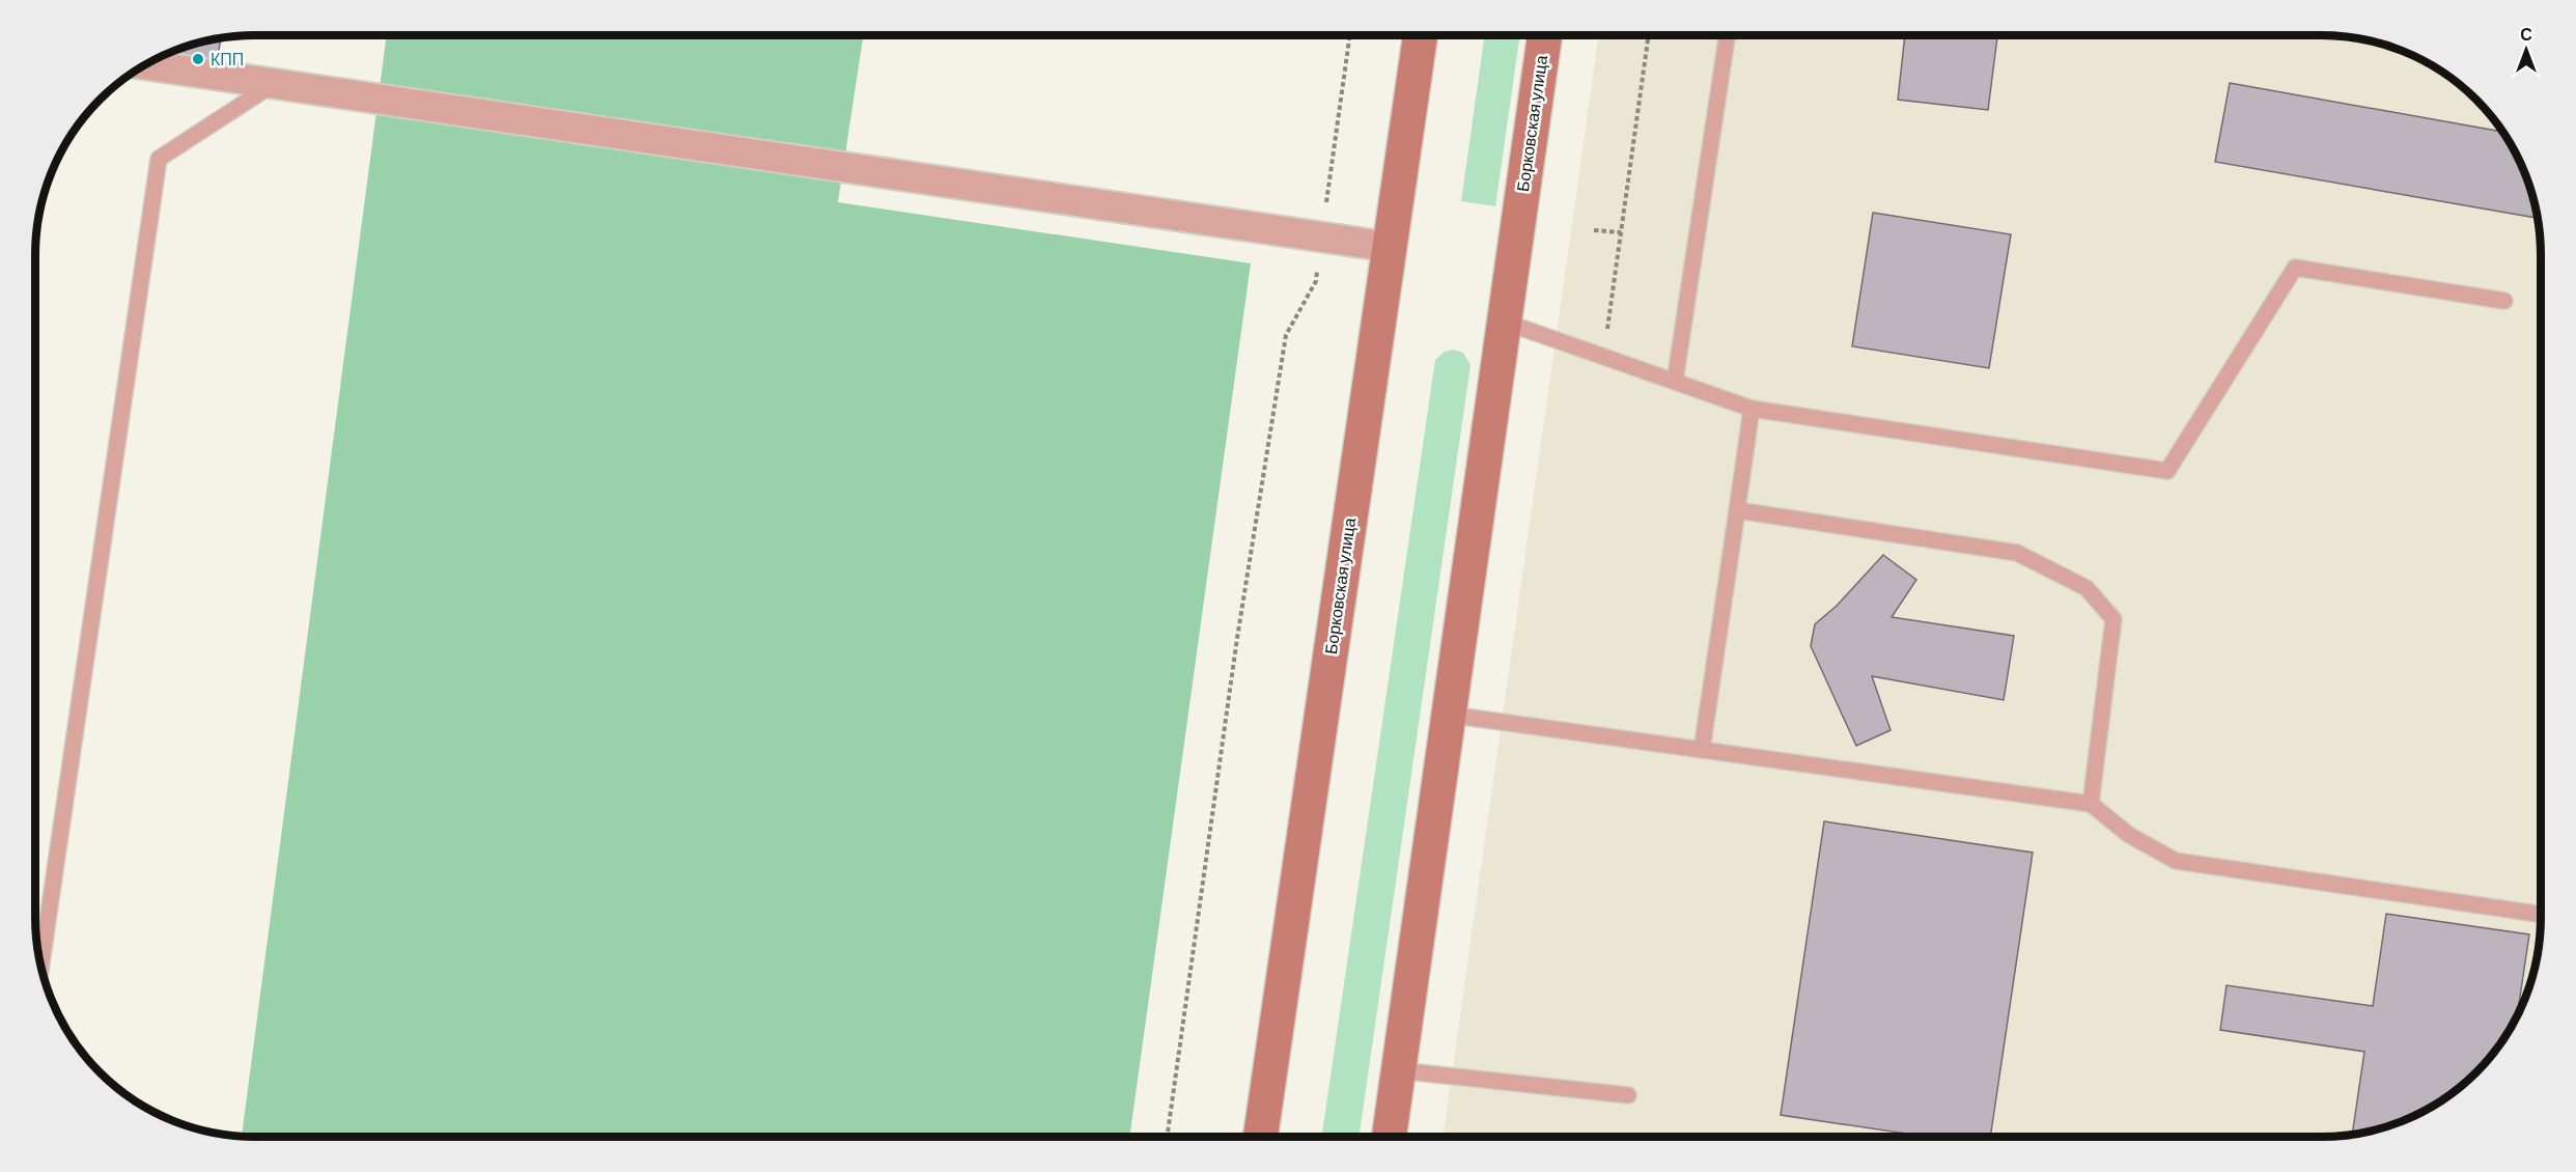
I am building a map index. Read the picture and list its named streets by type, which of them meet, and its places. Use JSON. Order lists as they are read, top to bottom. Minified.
{"streets":{"main road":["Борковская улица"]},"places":["КПП"],"north":"top"}
